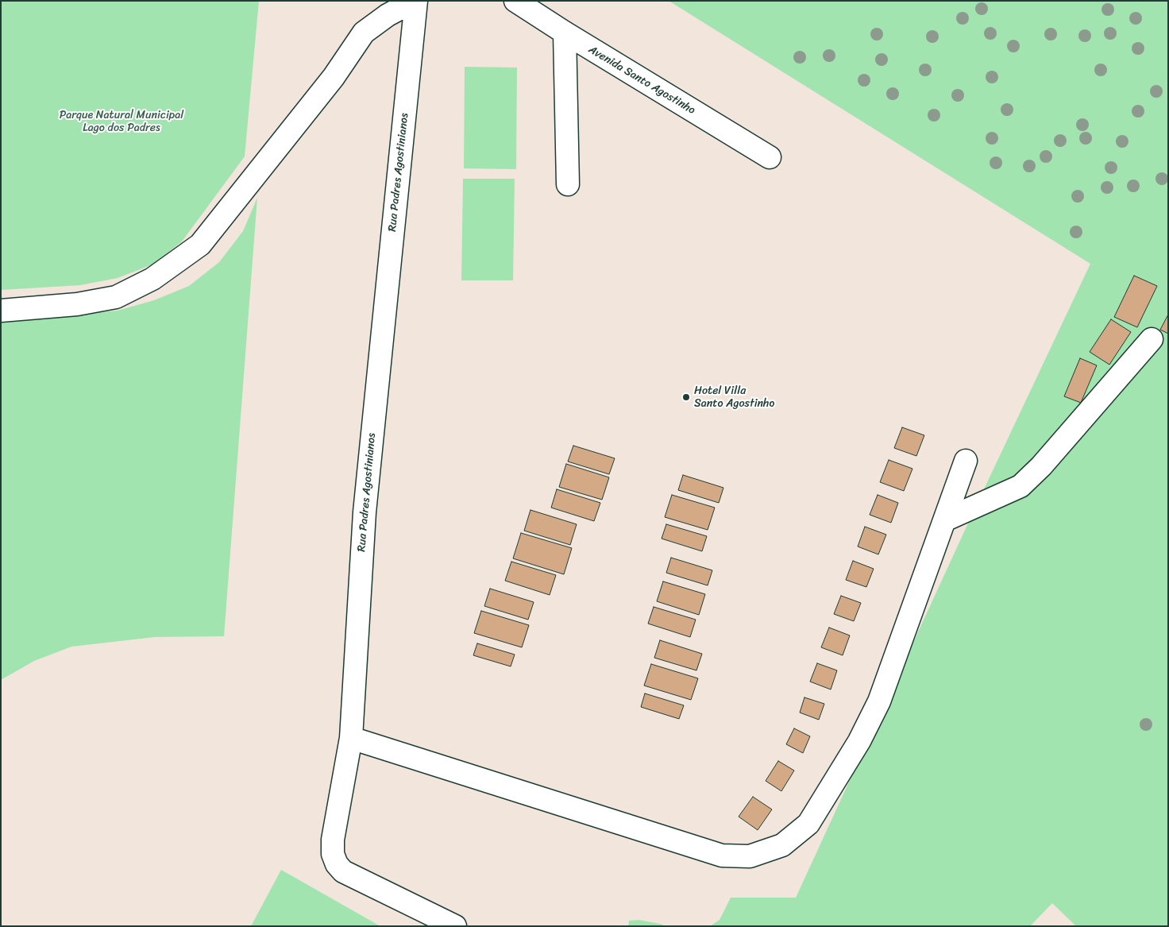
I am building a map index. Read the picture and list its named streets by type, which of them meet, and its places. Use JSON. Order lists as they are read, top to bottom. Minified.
{"streets":{"street":["Avenida Santo Agostinho","Rua Padres Agostinianos"]},"parks":["Parque Natural Municipal Lago dos Padres"],"places":["Hotel Villa Santo Agostinho"]}
